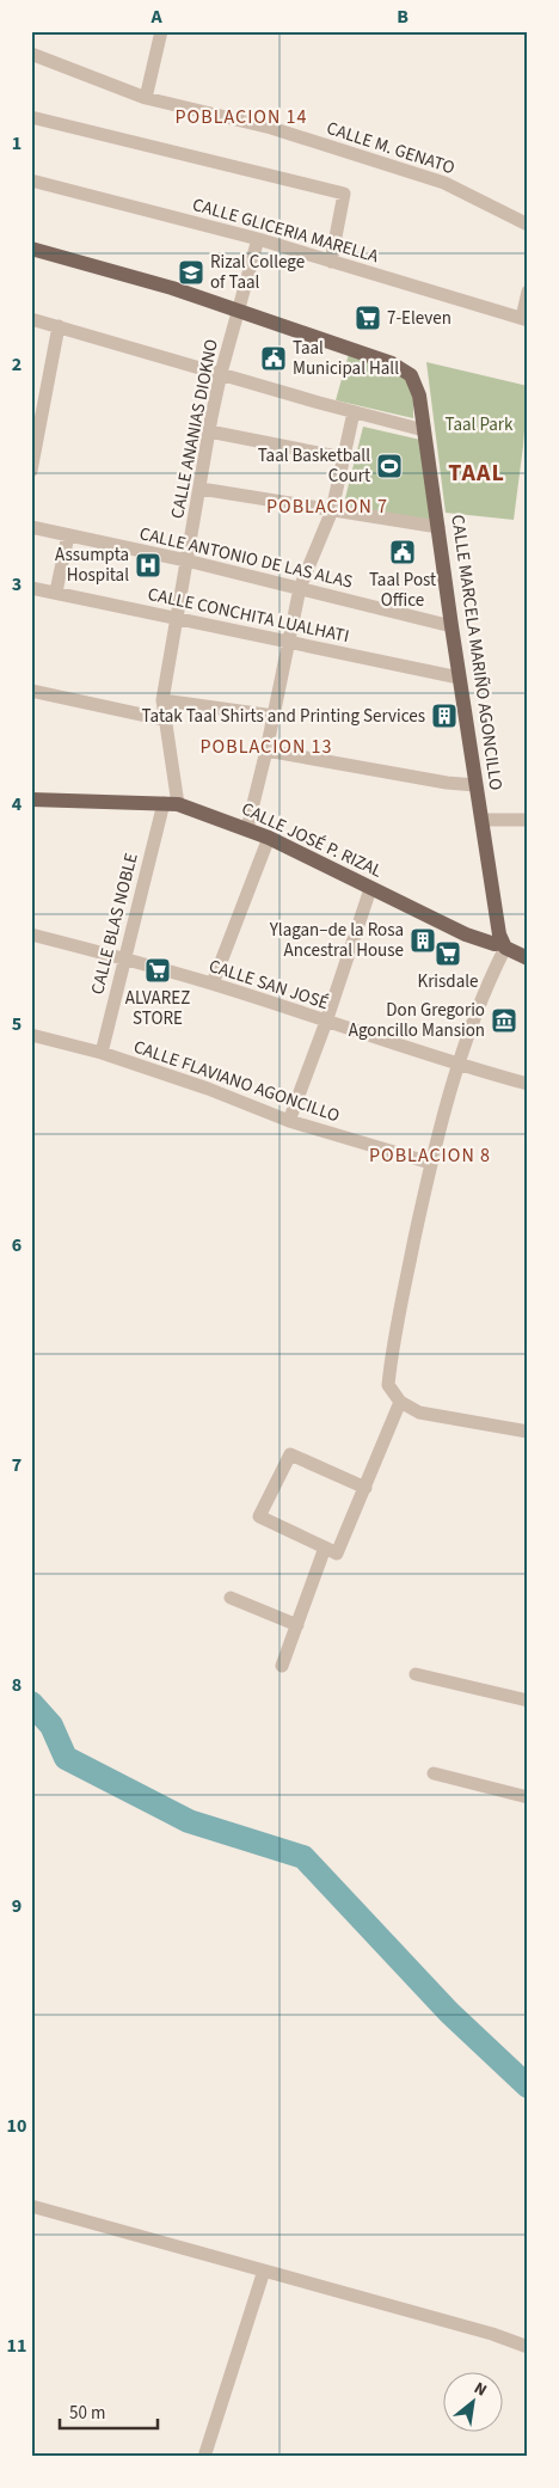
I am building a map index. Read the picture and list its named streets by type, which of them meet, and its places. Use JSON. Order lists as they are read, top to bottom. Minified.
{"streets":{"main road":["CALLE MARCELA MARIÑO AGONCILLO","CALLE JOSÉ P. RIZAL"],"street":["CALLE M. GENATO","CALLE GLICERIA MARELLA","CALLE ANANIAS DIOKNO","CALLE ANTONIO DE LAS ALAS","CALLE CONCHITA LUALHATI","CALLE BLAS NOBLE","CALLE SAN JOSÉ","CALLE FLAVIANO AGONCILLO"]},"crossings":[["CALLE GLICERIA MARELLA","CALLE ANANIAS DIOKNO"],["CALLE ANANIAS DIOKNO","CALLE ANTONIO DE LAS ALAS"],["CALLE ANANIAS DIOKNO","CALLE CONCHITA LUALHATI"],["CALLE ANANIAS DIOKNO","CALLE MARCELA MARIÑO AGONCILLO"],["CALLE ANANIAS DIOKNO","CALLE JOSÉ P. RIZAL"],["CALLE ANANIAS DIOKNO","CALLE BLAS NOBLE"],["CALLE ANTONIO DE LAS ALAS","CALLE MARCELA MARIÑO AGONCILLO"],["CALLE CONCHITA LUALHATI","CALLE MARCELA MARIÑO AGONCILLO"],["CALLE MARCELA MARIÑO AGONCILLO","CALLE JOSÉ P. RIZAL"],["CALLE JOSÉ P. RIZAL","CALLE BLAS NOBLE"],["CALLE BLAS NOBLE","CALLE SAN JOSÉ"],["CALLE BLAS NOBLE","CALLE FLAVIANO AGONCILLO"]],"districts":["POBLACION 14","TAAL","POBLACION 7","POBLACION 13","POBLACION 8"],"parks":["Taal Park"],"places":{"school or university":["Rizal College of Taal"],"supermarket":["7-Eleven","Krisdale","ALVAREZ STORE"],"public building":["Taal Municipal Hall","Taal Post Office"],"sports":["Taal Basketball Court"],"hospital":["Assumpta Hospital"],"building":["Tatak Taal Shirts and Printing Services","Ylagan–de la Rosa Ancestral House"],"museum":["Don Gregorio Agoncillo Mansion"]},"scale_bar":"50 m","north":"top right","grid":{"columns":["A","B"],"rows":["1","2","3","4","5","6","7","8","9","10","11"]}}
